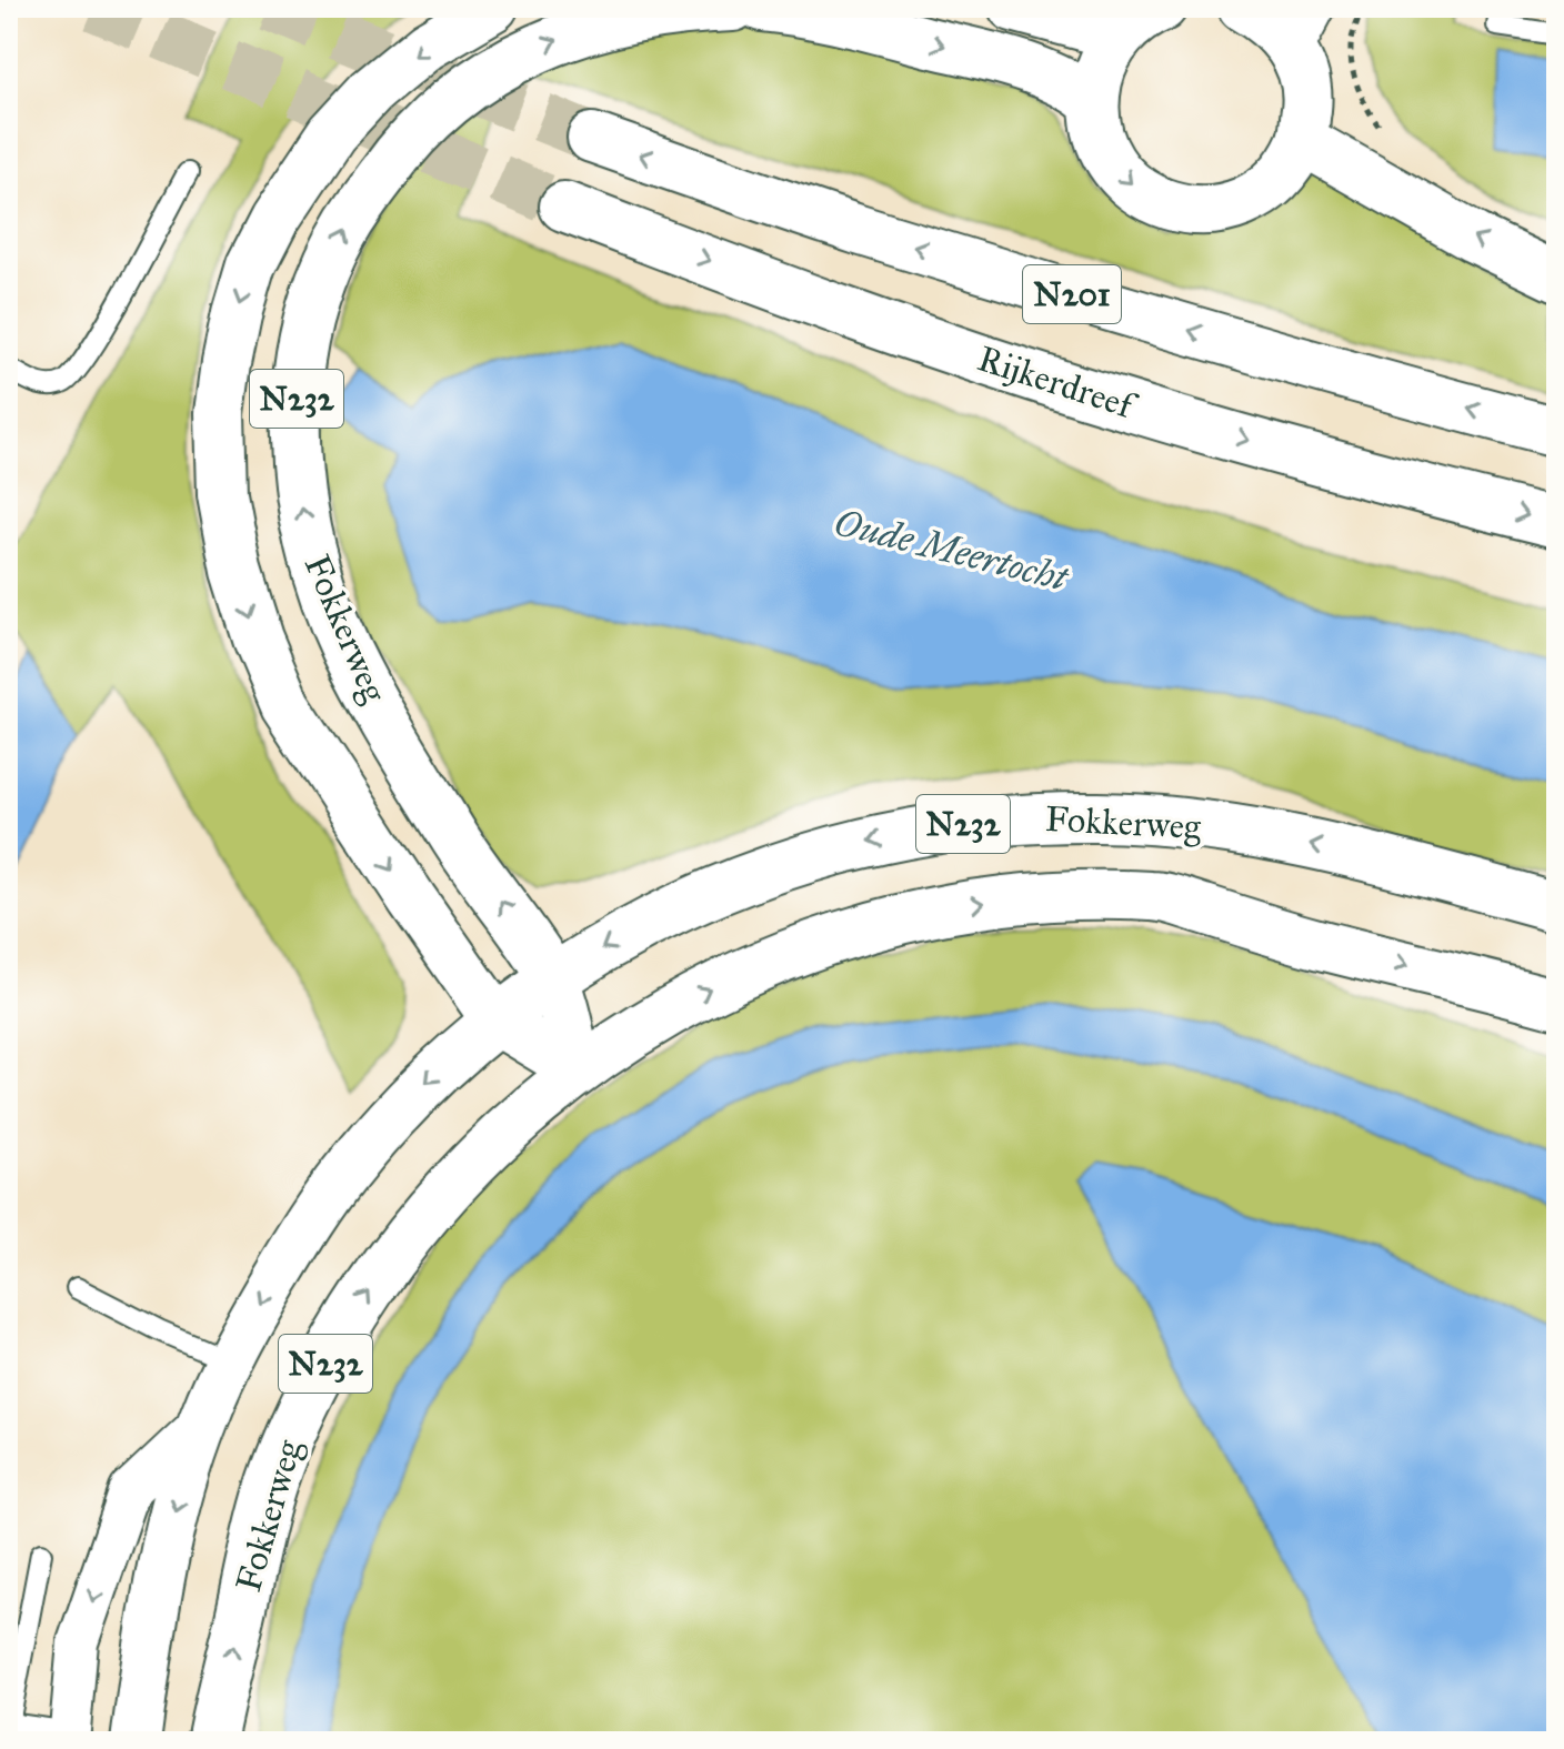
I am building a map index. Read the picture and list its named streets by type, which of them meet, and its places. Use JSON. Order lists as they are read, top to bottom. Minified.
{"streets":{"main road":["N201","Rijkerdreef","N232","Fokkerweg"]},"crossings":[["N232","Fokkerweg"]],"water":["Oude Meertocht"]}
